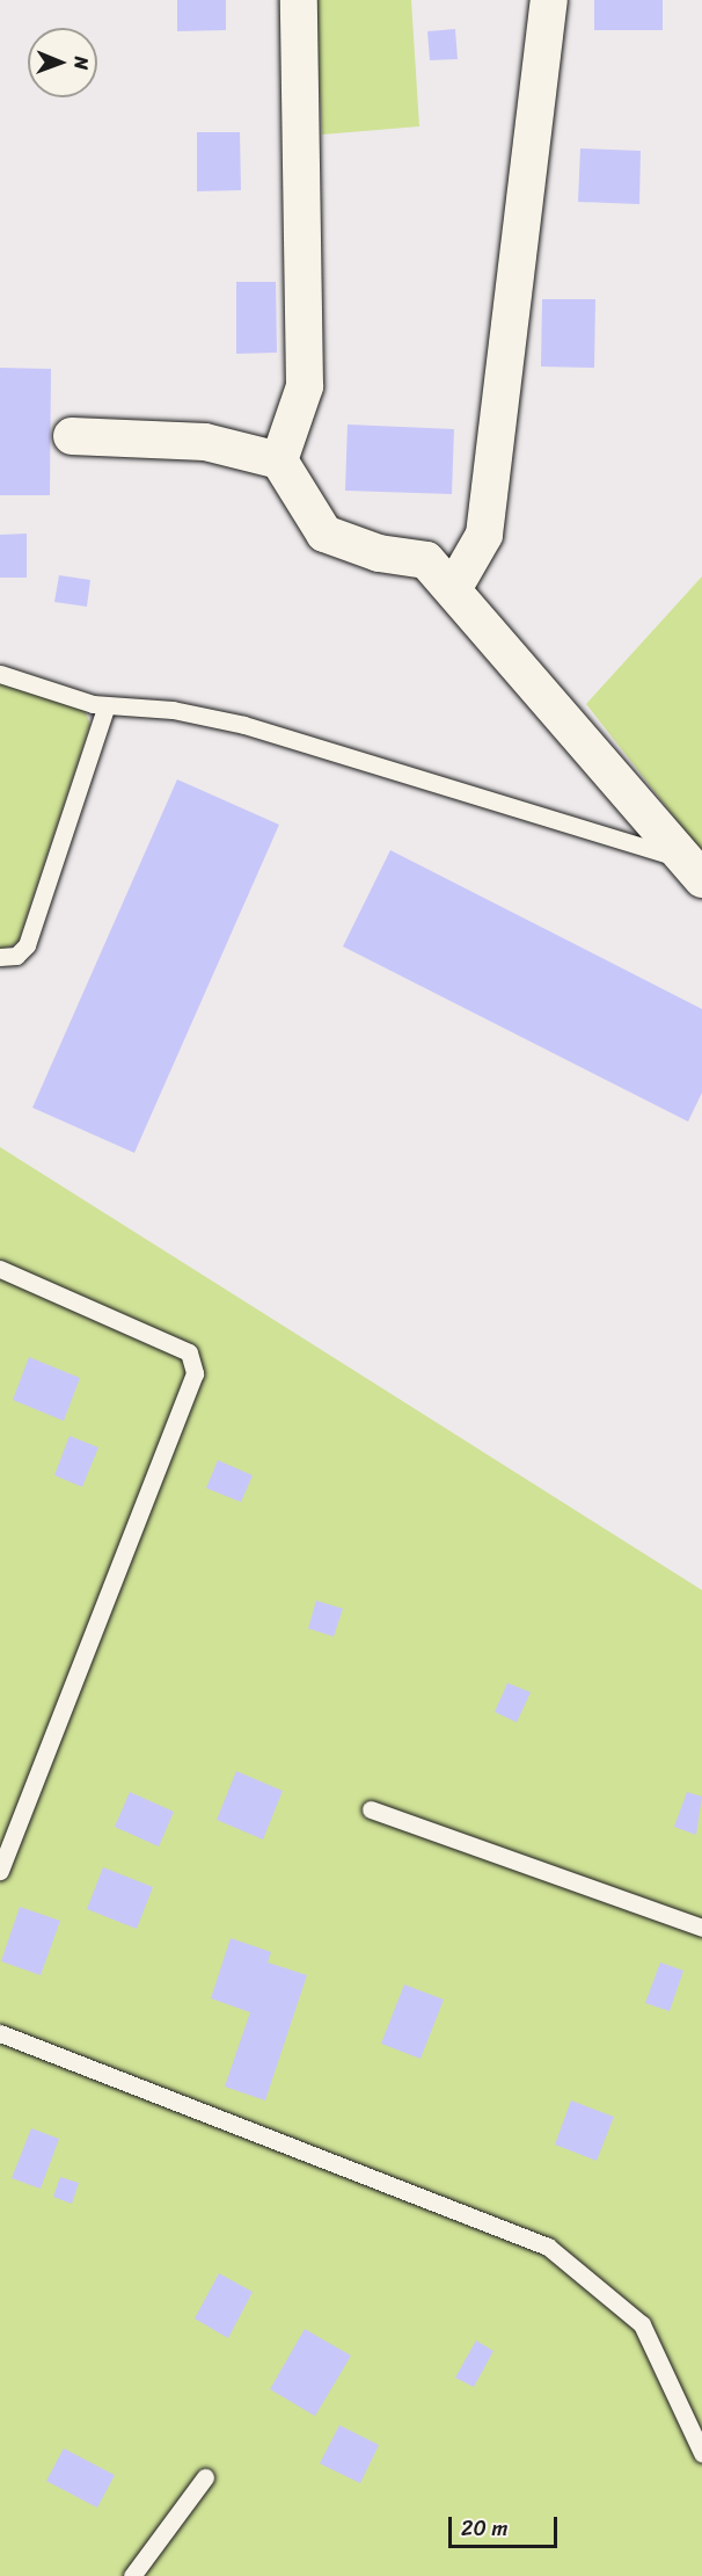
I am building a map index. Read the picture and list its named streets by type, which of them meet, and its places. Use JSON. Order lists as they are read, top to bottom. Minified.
{"scale_bar":"20 m","north":"right"}
